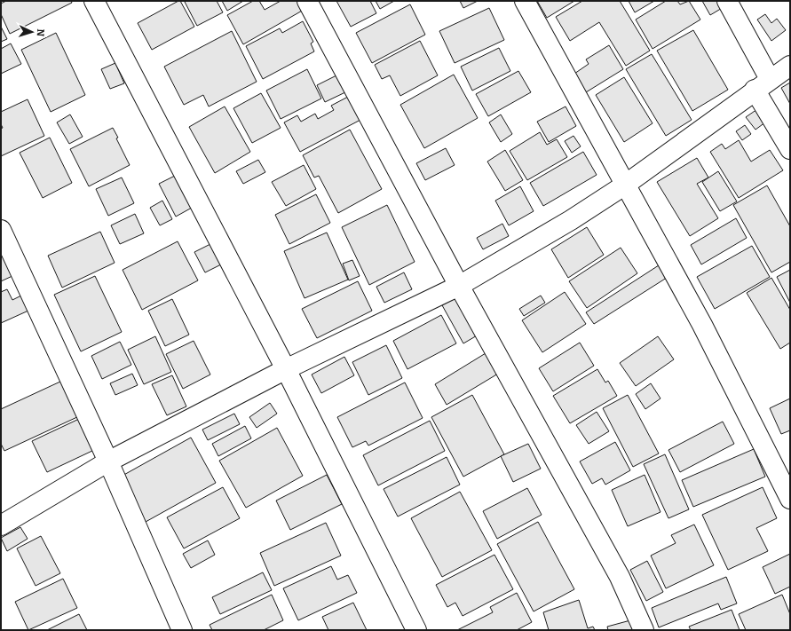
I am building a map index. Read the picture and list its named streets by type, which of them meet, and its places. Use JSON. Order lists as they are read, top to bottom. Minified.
{"north":"right"}
